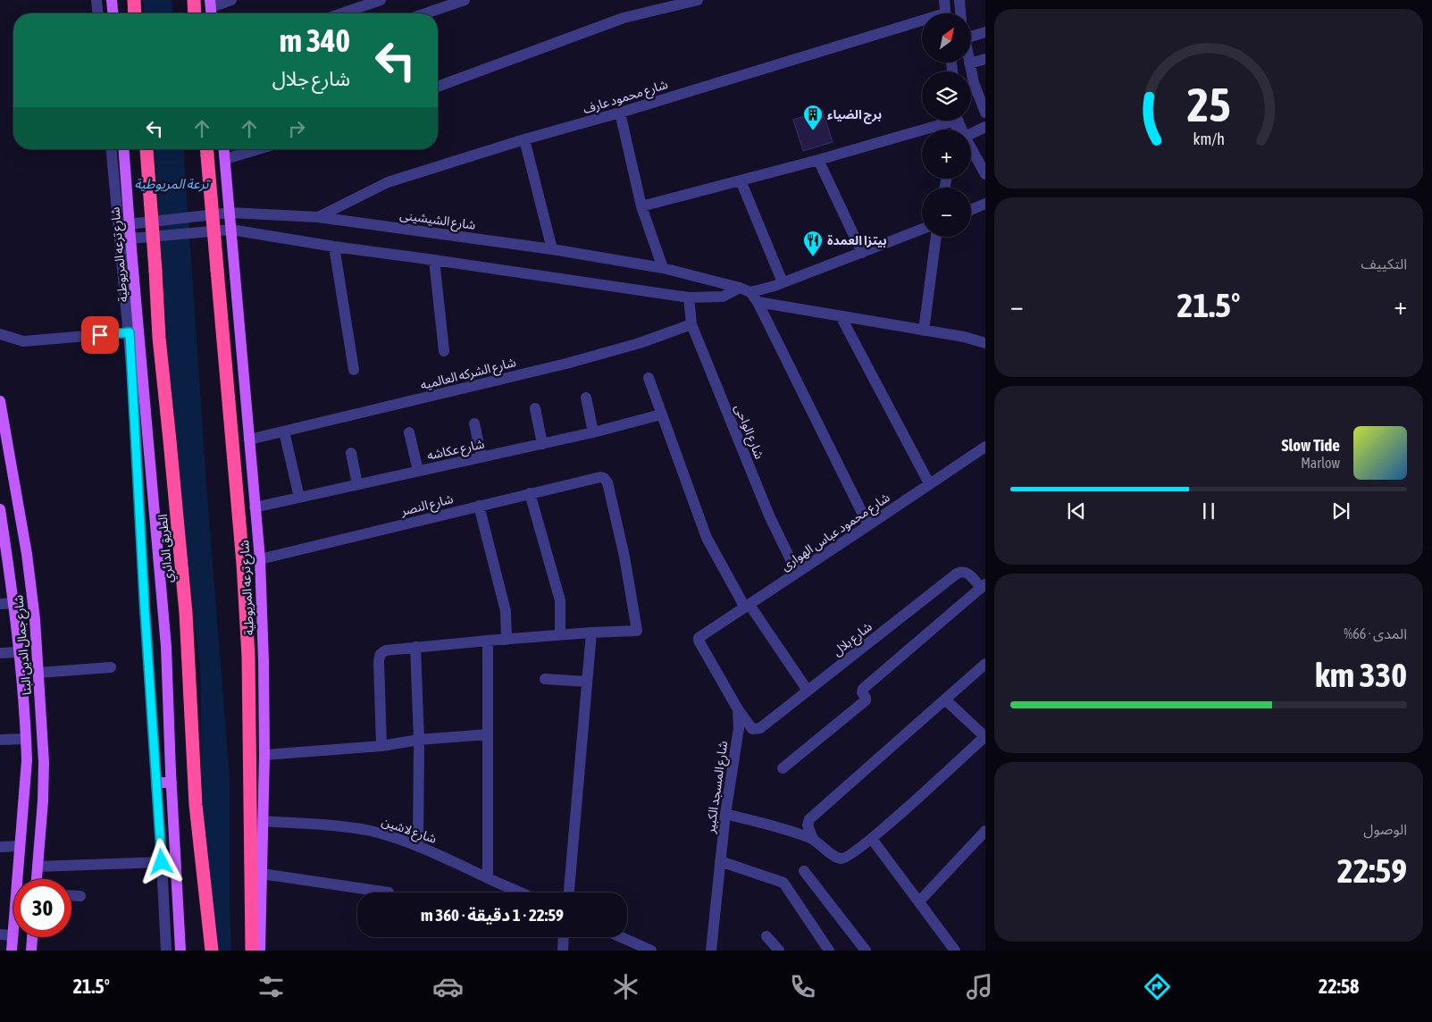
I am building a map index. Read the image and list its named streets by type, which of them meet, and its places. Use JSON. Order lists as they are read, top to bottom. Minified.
{"streets":{"highway":["الطريق الدائري"],"main road":["شارع ترعه المريوطية","شارع جمال الدين البنا"],"street":["شارع محمود عارف","شارع الشيشينى","شارع الشركه العالميه","شارع الواحى","شارع عكاشه","شارع النصر","شارع محمود عباس الهوارى","شارع بلال","شارع المسجد الكبير","شارع لاشين"]},"crossings":[["شارع محمود عارف","شارع الشيشينى"],["شارع الشيشينى","شارع ترعه المريوطية"],["شارع ترعه المريوطية","شارع الشركه العالميه"],["شارع ترعه المريوطية","شارع عكاشه"],["شارع ترعه المريوطية","شارع النصر"],["شارع ترعه المريوطية","شارع لاشين"],["شارع الشركه العالميه","شارع الواحى"],["شارع الواحى","شارع محمود عباس الهوارى"],["شارع محمود عباس الهوارى","شارع المسجد الكبير"],["شارع بلال","شارع المسجد الكبير"]],"water":["ترعة المريوطية"],"places":{"building":["برج الضياء"],"restaurant":["بيتزا العمدة"]},"north":"top right","page":{"map_buttons":["+","−"],"turn":["340 m","شارع جلال"],"tile":["التكييف",["المدى · 66%","330 km"],["الوصول","22:59"]],"heat":["−","21.5°","+"],"song":["Slow Tide","Marlow"],"limit":"30","trip":"22:59 · 1 دقيقة · 360 m","tabs":["22:58","21.5°"],"gauge":["25","km/h"]}}
